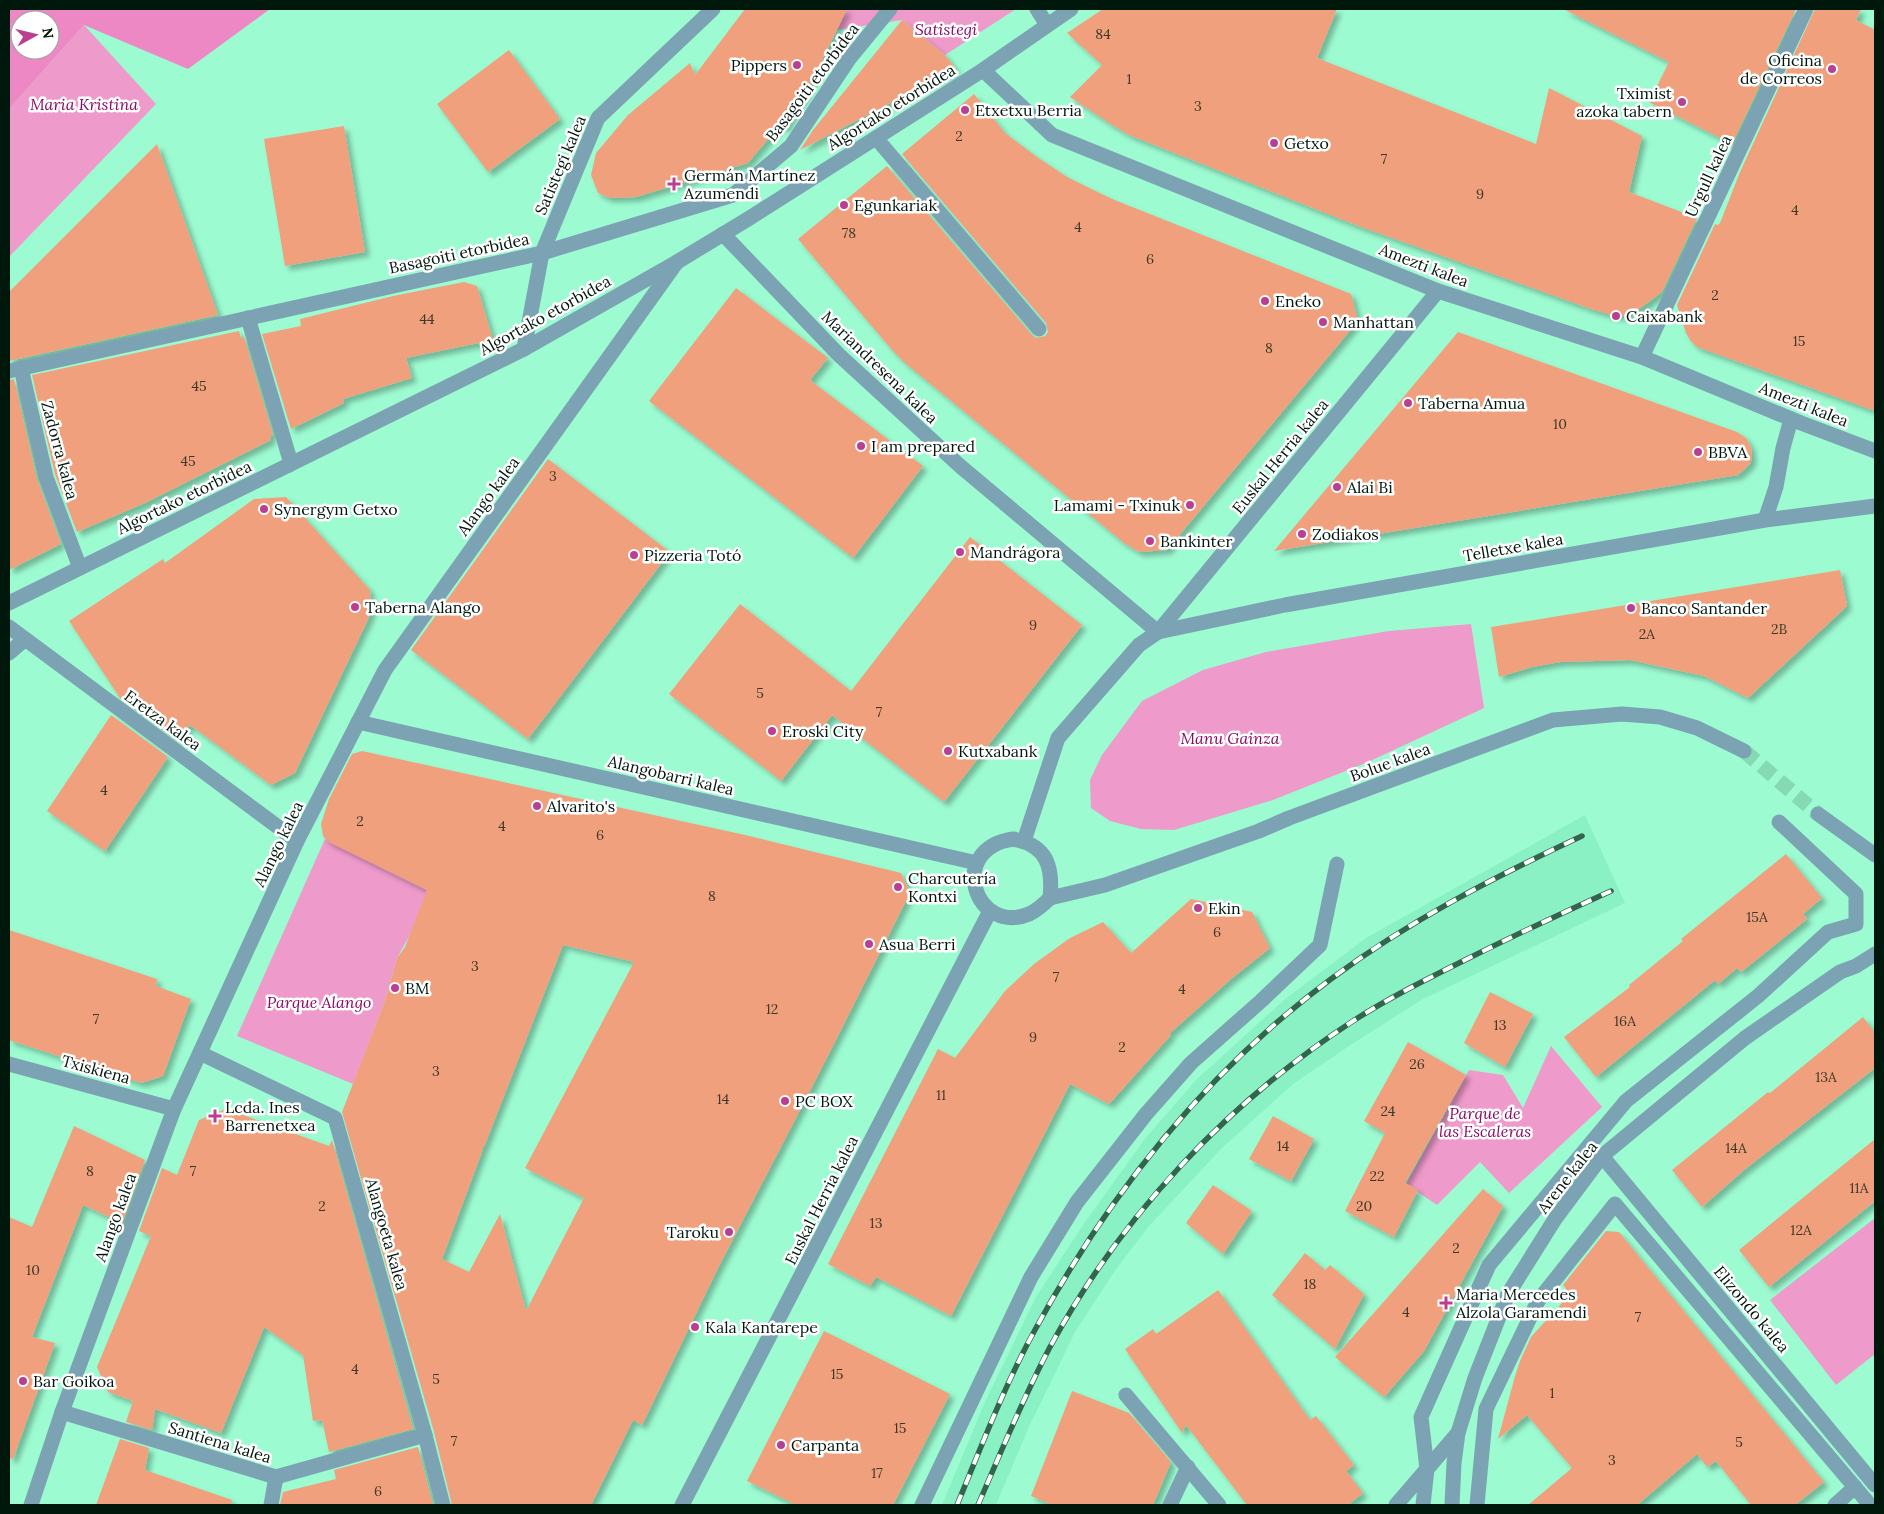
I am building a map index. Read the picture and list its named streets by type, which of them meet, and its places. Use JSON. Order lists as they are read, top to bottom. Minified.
{"streets":{"street":["Basagoiti etorbidea","Algortako etorbidea","Satistegi kalea","Urgull kalea","Amezti kalea","Mariandresena kalea","Zadorra kalea","Euskal Herria kalea","Alango kalea","Telletxe kalea","Eretza kalea","Bolue kalea","Alangobarri kalea","Txiskiena","Arene kalea","Alangoeta kalea","Elizondo kalea","Santiena kalea"]},"crossings":[["Basagoiti etorbidea","Satistegi kalea"],["Basagoiti etorbidea","Zadorra kalea"],["Algortako etorbidea","Satistegi kalea"],["Algortako etorbidea","Amezti kalea"],["Algortako etorbidea","Mariandresena kalea"],["Algortako etorbidea","Zadorra kalea"],["Algortako etorbidea","Alango kalea"],["Urgull kalea","Amezti kalea"],["Amezti kalea","Euskal Herria kalea"],["Mariandresena kalea","Euskal Herria kalea"],["Mariandresena kalea","Telletxe kalea"],["Euskal Herria kalea","Telletxe kalea"],["Euskal Herria kalea","Bolue kalea"],["Euskal Herria kalea","Alangobarri kalea"],["Alango kalea","Eretza kalea"],["Alango kalea","Alangobarri kalea"],["Alango kalea","Txiskiena"],["Alango kalea","Alangoeta kalea"],["Alango kalea","Santiena kalea"],["Bolue kalea","Alangobarri kalea"],["Arene kalea","Elizondo kalea"],["Alangoeta kalea","Santiena kalea"]],"parks":["Satistegi","Maria Kristina","Manu Gainza","Parque Alango","Parque de las Escaleras"],"places":{"other":["Pippers","Oficina de Correos","Tximist azoka tabern","Etxetxu Berria","Getxo","Egunkariak","Eneko","Caixabank","Manhattan","Taberna Amua","I am prepared","BBVA","Alai Bi","Lamami - Txinuk","Synergym Getxo","Zodiakos","Bankinter","Mandrágora","Pizzeria Totó","Taberna Alango","Banco Santander","Eroski City","Kutxabank","Alvarito's","Charcutería Kontxi","Ekin","Asua Berri","BM","PC BOX","Taroku","Kala Kantarepe","Bar Goikoa","Carpanta"],"health":["Germán Martínez Azumendi","Lcda. Ines Barrenetxea","Maria Mercedes Alzola Garamendi"]},"house_numbers":["84","1","3","2","7","9","4","4","78","6","2","44","15","8","45","10","45","3","9","2B","2A","5","7","4","2","4","6","8","15A","6","3","7","4","12","7","16A","13","9","2","26","3","13A","11","14","24","14","14A","8","7","22","11A","2","20","13","12A","2","10","18","4","7","4","15","5","1","15","7","5","3","17","6"],"north":"right"}
